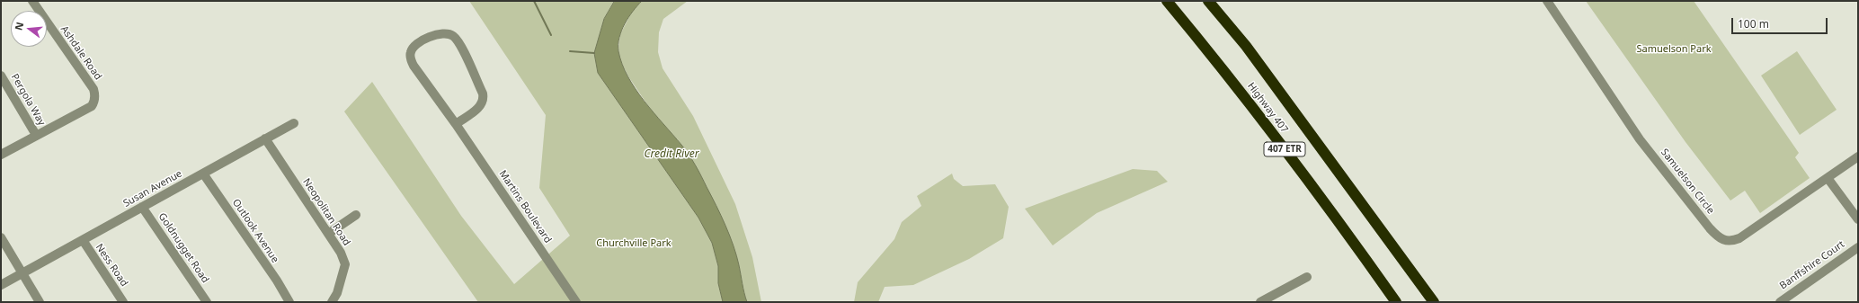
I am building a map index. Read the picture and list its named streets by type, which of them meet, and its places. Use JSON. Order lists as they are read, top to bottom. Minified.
{"streets":{"highway":["Highway 407","407 ETR"],"street":["Ashdale Road","Pergola Way","Samuelson Circle","Susan Avenue","Martins Boulevard","Neopolitan Road","Outlook Avenue","Goldnugget Road","Ness Road","Banffshire Court"]},"crossings":[["Ashdale Road","Pergola Way"],["Susan Avenue","Neopolitan Road"],["Susan Avenue","Outlook Avenue"],["Susan Avenue","Goldnugget Road"],["Susan Avenue","Ness Road"]],"water":["Credit River"],"parks":["Samuelson Park","Churchville Park"],"scale_bar":"100 m","north":"left"}
